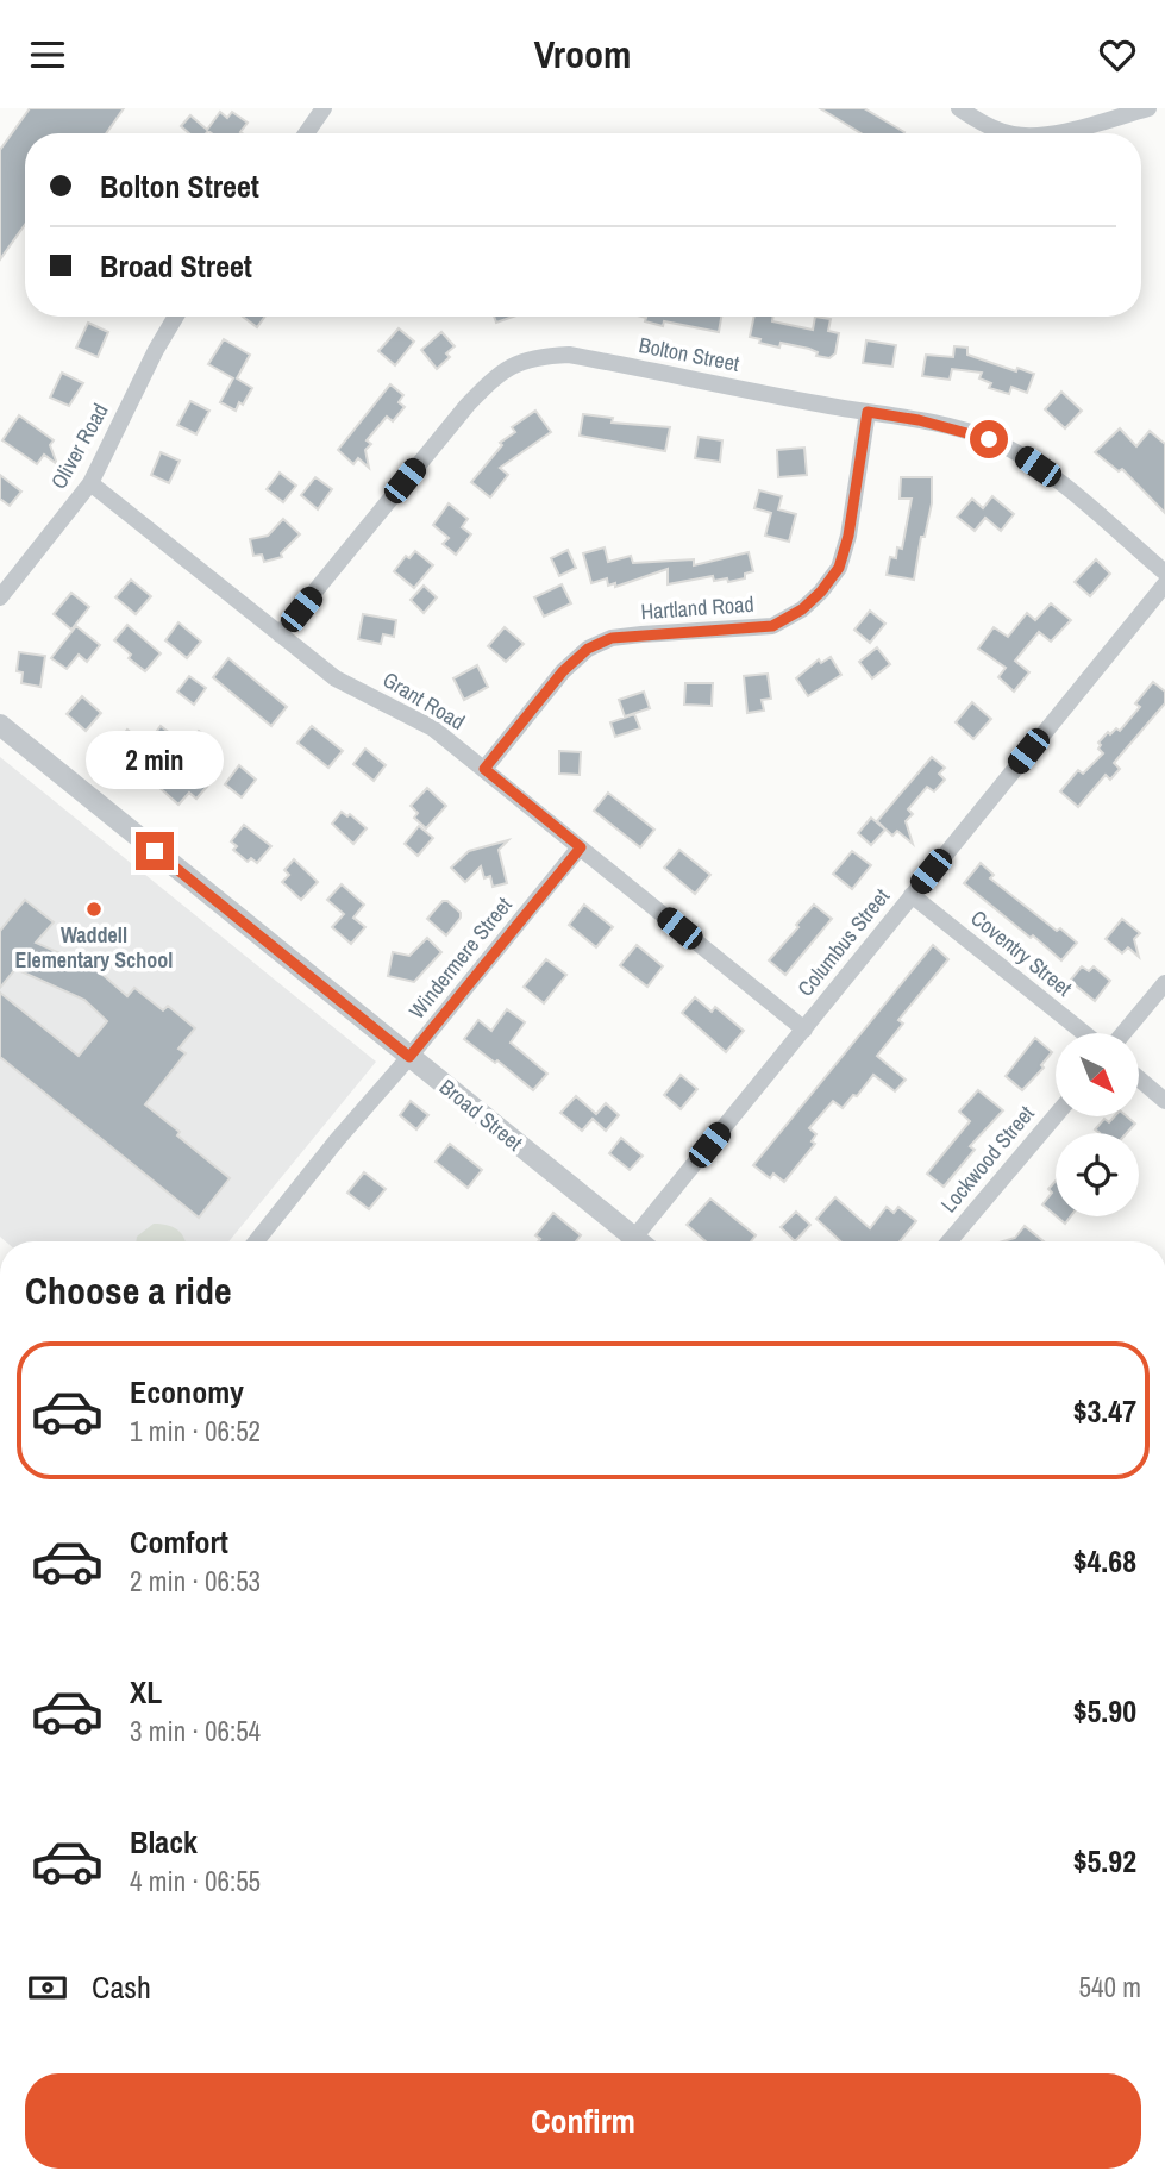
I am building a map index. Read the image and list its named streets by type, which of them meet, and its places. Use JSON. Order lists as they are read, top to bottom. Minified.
{"streets":{"street":["Bolton Street","Oliver Road","Hartland Road","Grant Road","Columbus Street","Coventry Street","Windermere Street","Broad Street","Lockwood Street"]},"crossings":[["Bolton Street","Hartland Road"],["Bolton Street","Grant Road"],["Oliver Road","Grant Road"],["Hartland Road","Grant Road"],["Grant Road","Columbus Street"],["Grant Road","Windermere Street"],["Columbus Street","Coventry Street"],["Windermere Street","Broad Street"]],"places":["Waddell Elementary School"],"north":"bottom right","page":{"header":"Vroom","banner":["Bolton Street","Broad Street"],"bubble":"2 min","heading":"Choose a ride","list":[{"name":"Economy","note":"1 min · 06:52","value":"$3.47"},{"name":"Comfort","note":"2 min · 06:53","value":"$4.68"},{"name":"XL","note":"3 min · 06:54","value":"$5.90"},{"name":"Black","note":"4 min · 06:55","value":"$5.92"}],"pay":["Cash","540 m"],"buttons":"Confirm"}}
